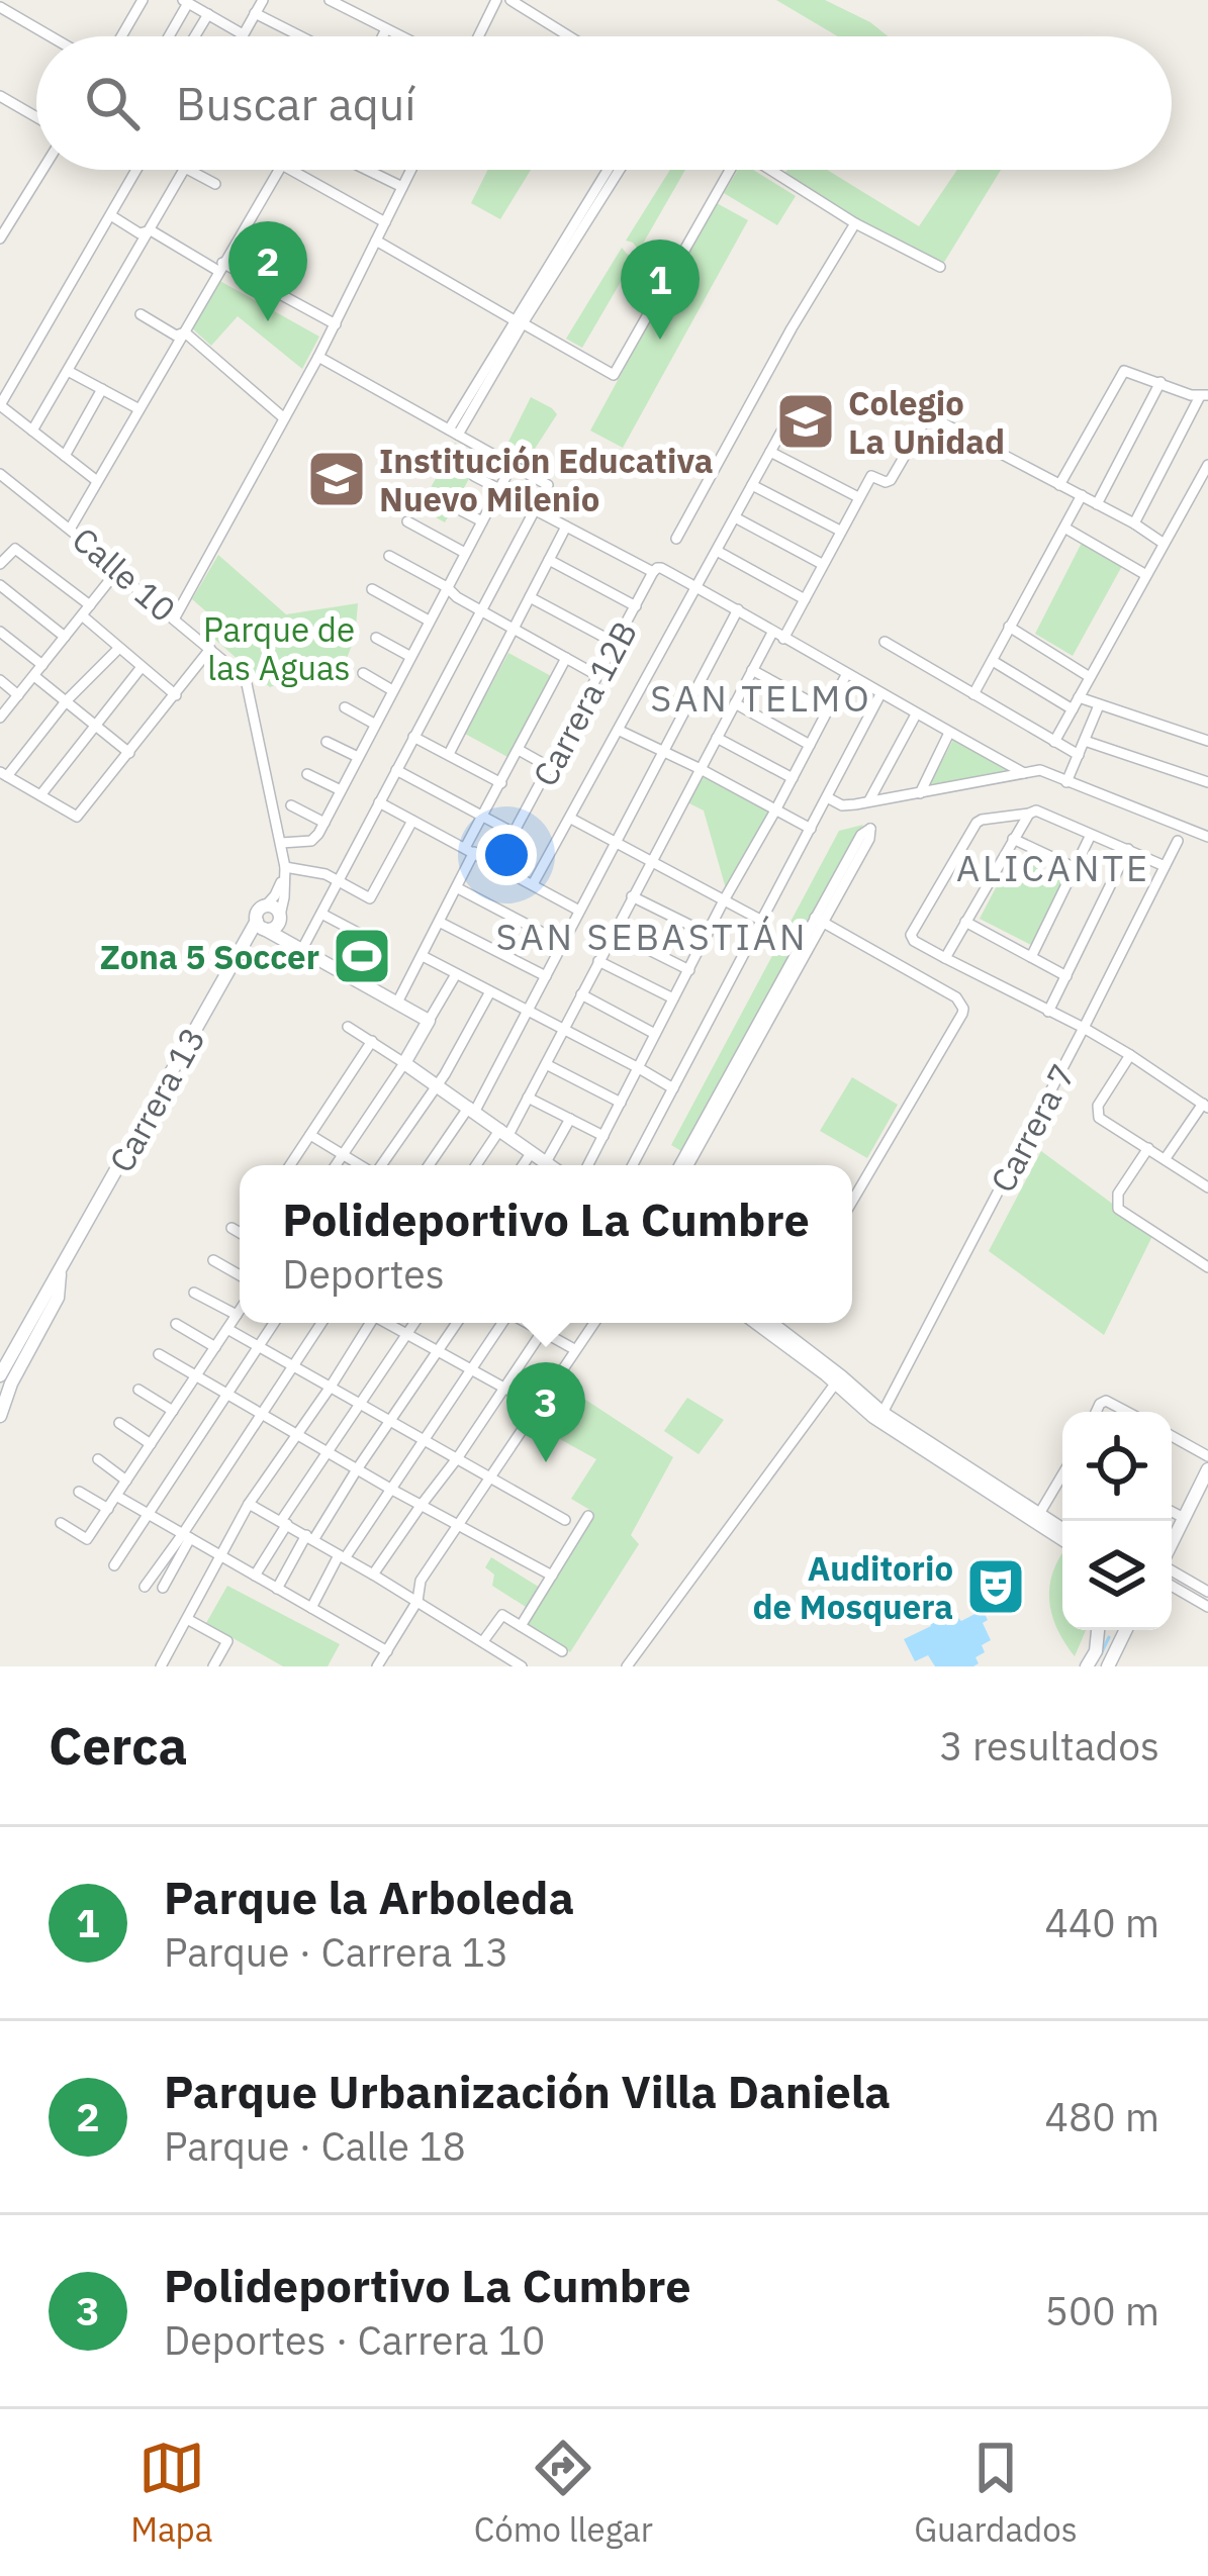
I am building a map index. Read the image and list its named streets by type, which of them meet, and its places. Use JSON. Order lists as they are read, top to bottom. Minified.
{"streets":{"street":["Calle 10","Carrera 12B","Carrera 13","Carrera 7"]},"districts":["SAN TELMO","ALICANTE","SAN SEBASTIÁN"],"parks":["Parque de las Aguas"],"places":{"school or university":["Colegio La Unidad","Institución Educativa Nuevo Milenio"],"sports":["Zona 5 Soccer"],"theatre":["Auditorio de Mosquera"]},"page":{"search":"Buscar aquí","pins":["2","1","3"],"popup":["Polideportivo La Cumbre","Deportes"],"heading":["Cerca","3 resultados"],"list":[{"mark":"1","name":"Parque la Arboleda","note":"Parque · Carrera 13","value":"440 m"},{"mark":"2","name":"Parque Urbanización Villa Daniela","note":"Parque · Calle 18","value":"480 m"},{"mark":"3","name":"Polideportivo La Cumbre","note":"Deportes · Carrera 10","value":"500 m"}],"nav":["Mapa","Cómo llegar","Guardados"]}}
